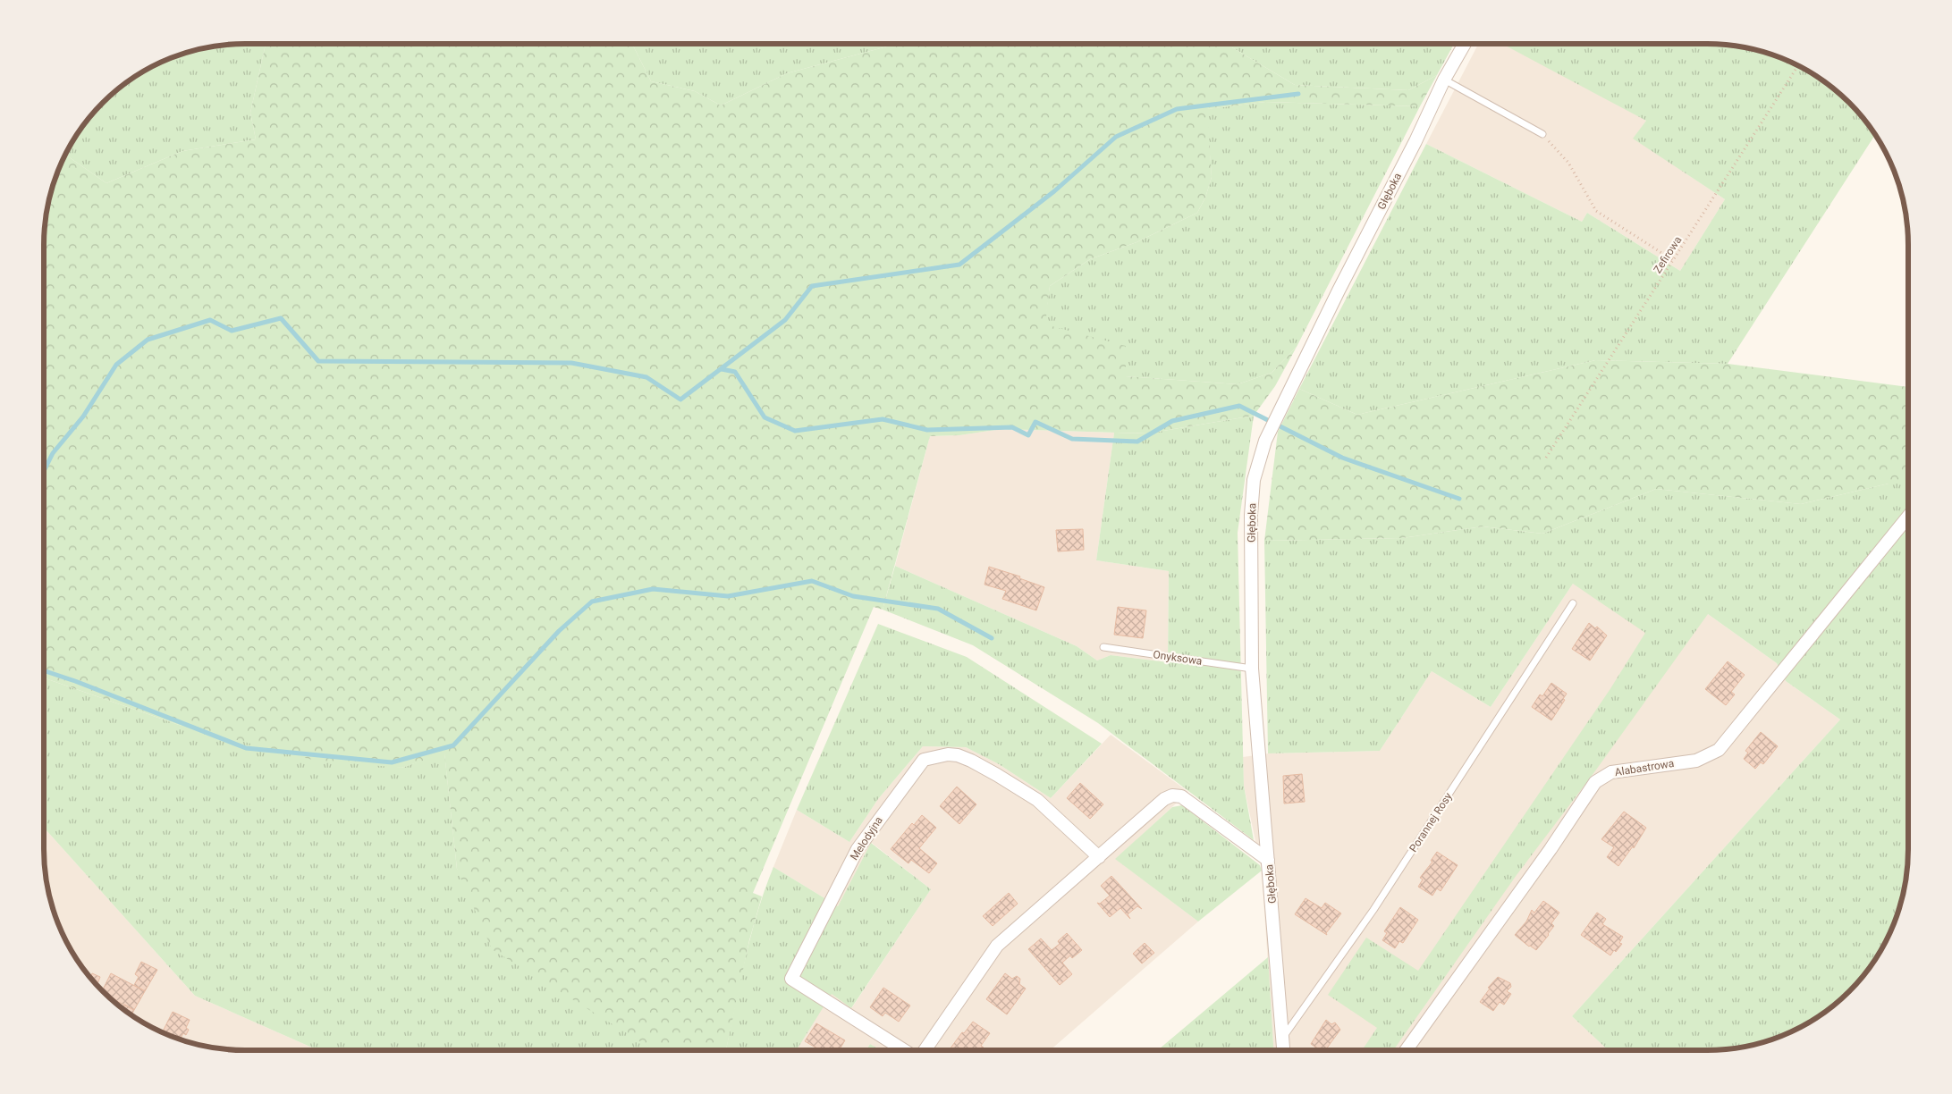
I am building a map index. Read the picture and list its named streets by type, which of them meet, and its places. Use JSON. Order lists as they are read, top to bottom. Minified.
{"streets":{"street":["Głęboka","Alabastrowa","Melodyjna"],"lane":["Onyksowa","Porannej Rosy"],"path":["Zefirowa"]},"crossings":[["Głęboka","Onyksowa"],["Głęboka","Porannej Rosy"]]}
